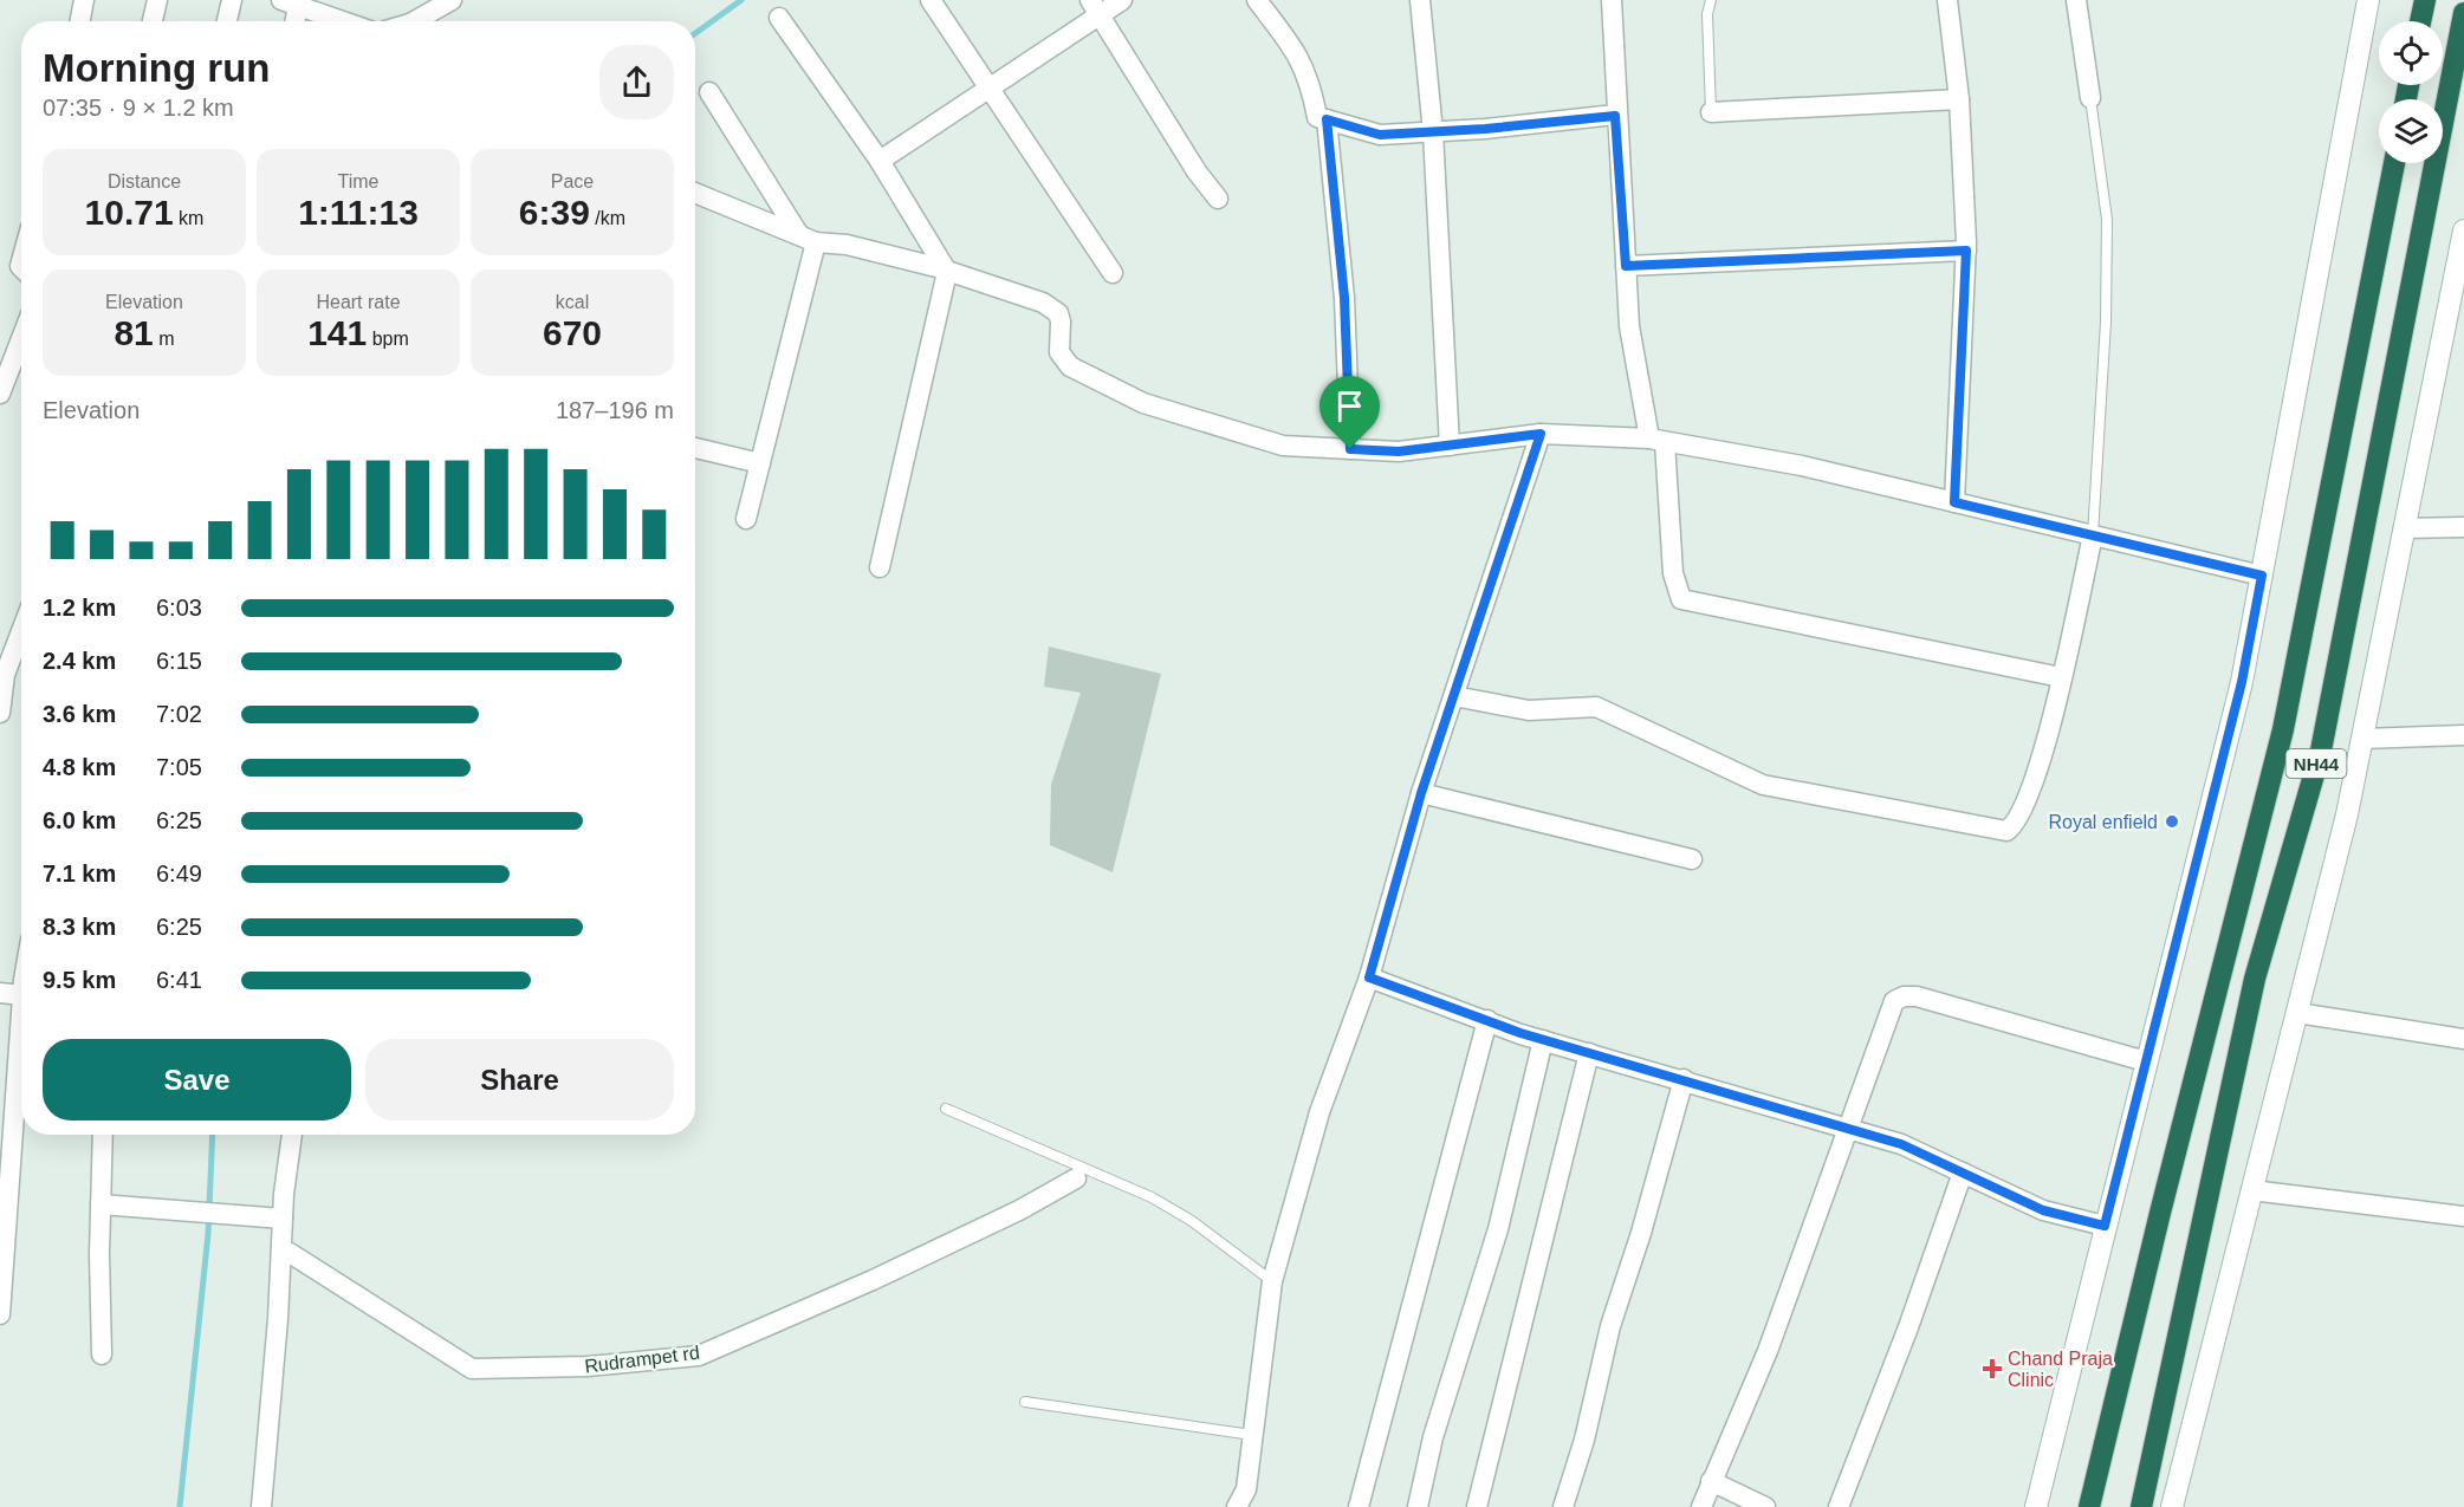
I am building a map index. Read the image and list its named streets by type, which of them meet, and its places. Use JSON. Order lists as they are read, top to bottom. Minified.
{"streets":{"highway":["NH44"],"street":["Rudrampet rd"]},"places":{"other":["Royal enfield"],"health":["Chand Praja Clinic"]},"page":{"heading":["Morning run","07:35 · 9 × 1.2 km"],"stats":[["Distance","10.71 km"],["Time","1:11:13"],["Pace","6:39 /km"],["Elevation","81 m"],["Heart rate","141 bpm"],["kcal","670"]],"chart":["Elevation","187–196 m"],"list":[{"name":"1.2 km","note":"6:03"},{"name":"2.4 km","note":"6:15"},{"name":"3.6 km","note":"7:02"},{"name":"4.8 km","note":"7:05"},{"name":"6.0 km","note":"6:25"},{"name":"7.1 km","note":"6:49"},{"name":"8.3 km","note":"6:25"},{"name":"9.5 km","note":"6:41"}],"buttons":["Save","Share"]}}
